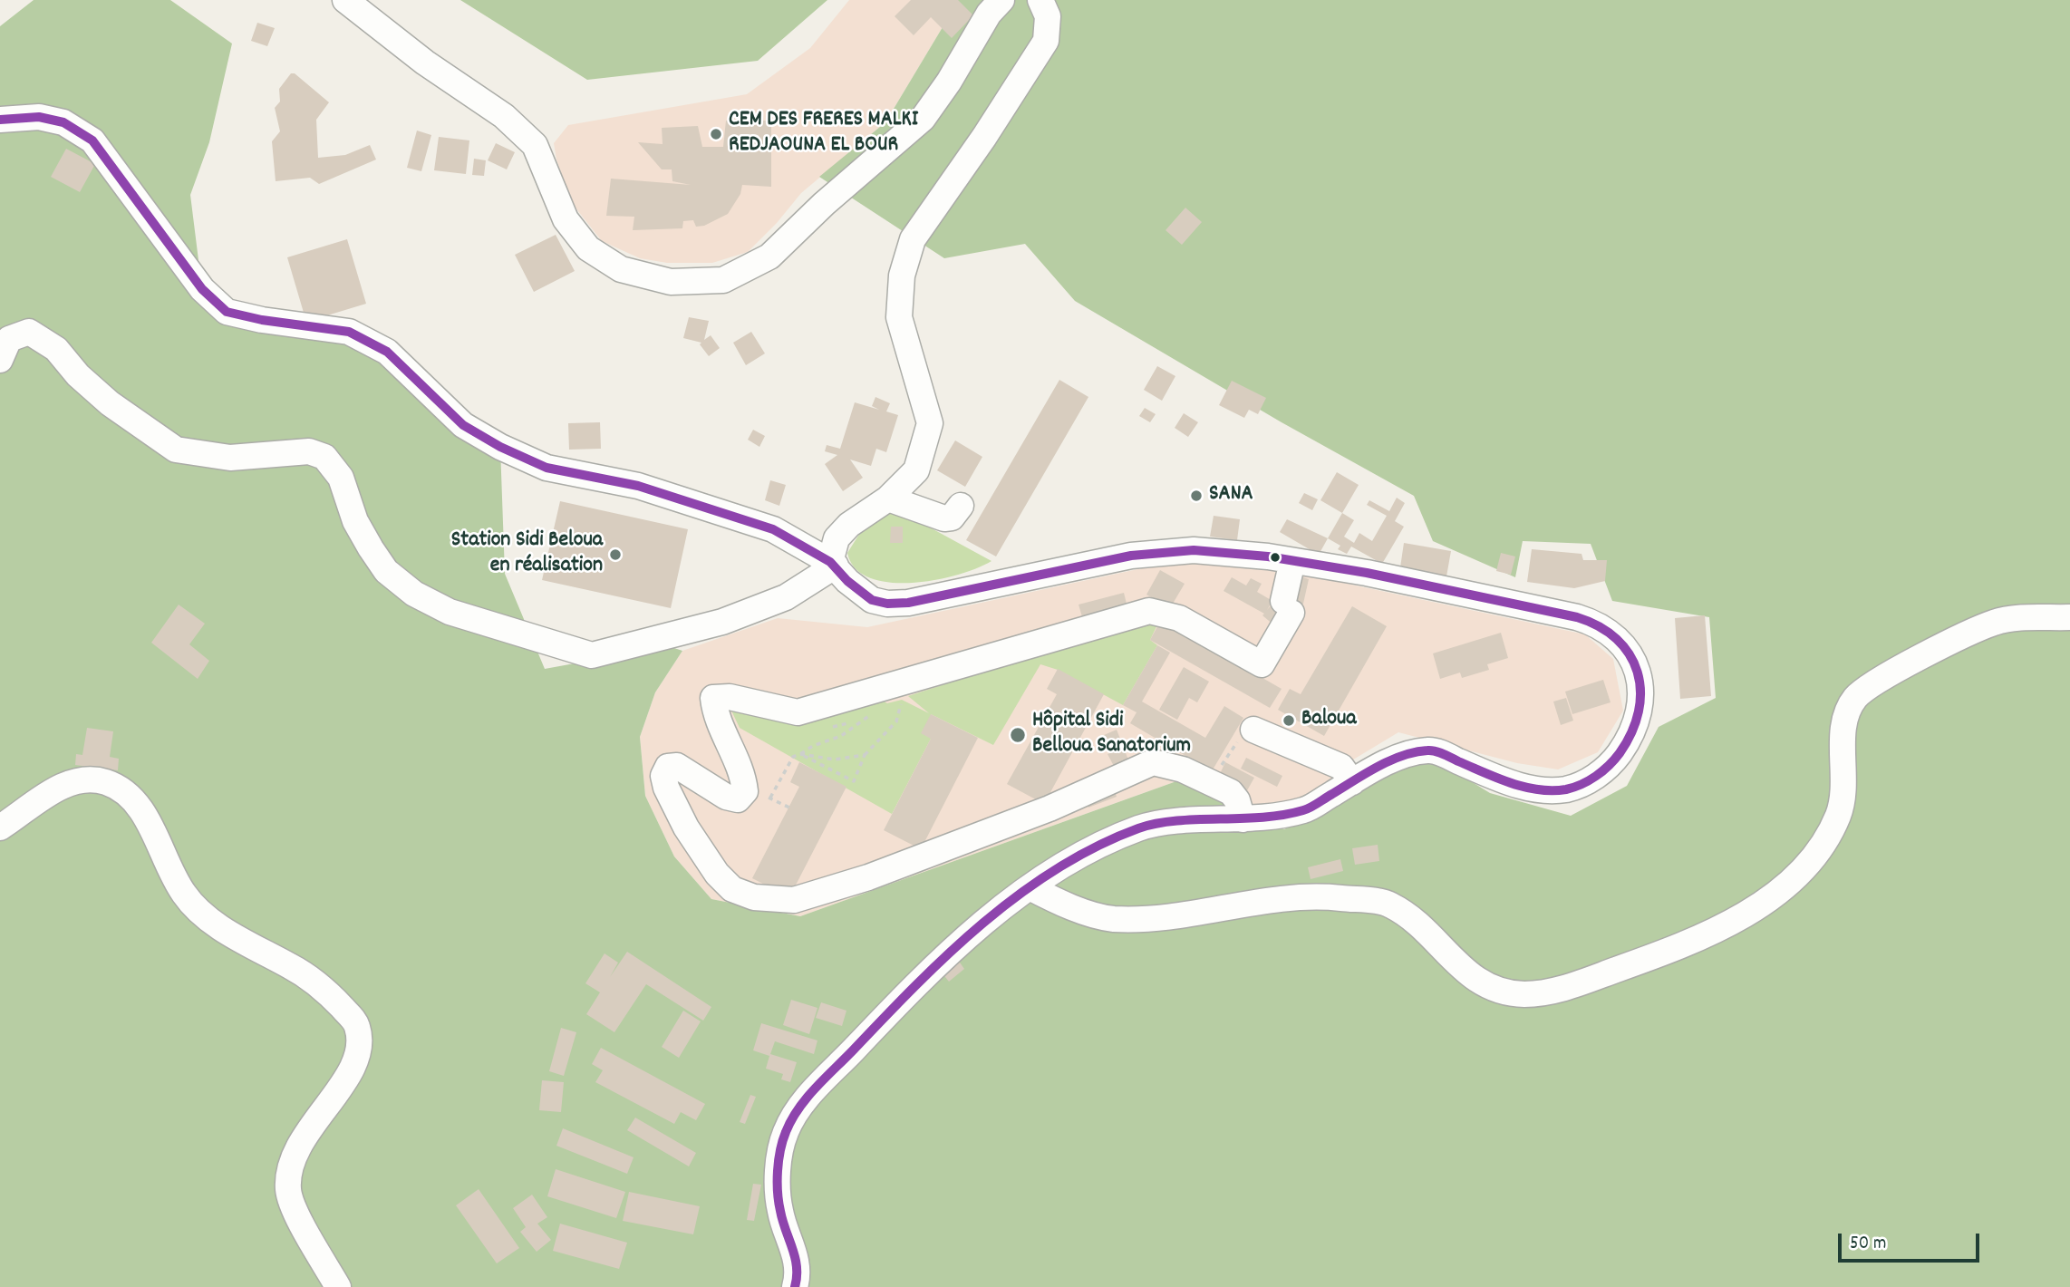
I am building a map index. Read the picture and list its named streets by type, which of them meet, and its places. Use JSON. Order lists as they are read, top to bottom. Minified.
{"places":["CEM DES FRERES MALKI REDJAOUNA EL BOUR","SANA","Station Sidi Beloua en réalisation","Baloua","Hôpital Sidi Belloua Sanatorium"],"scale_bar":"50 m"}
